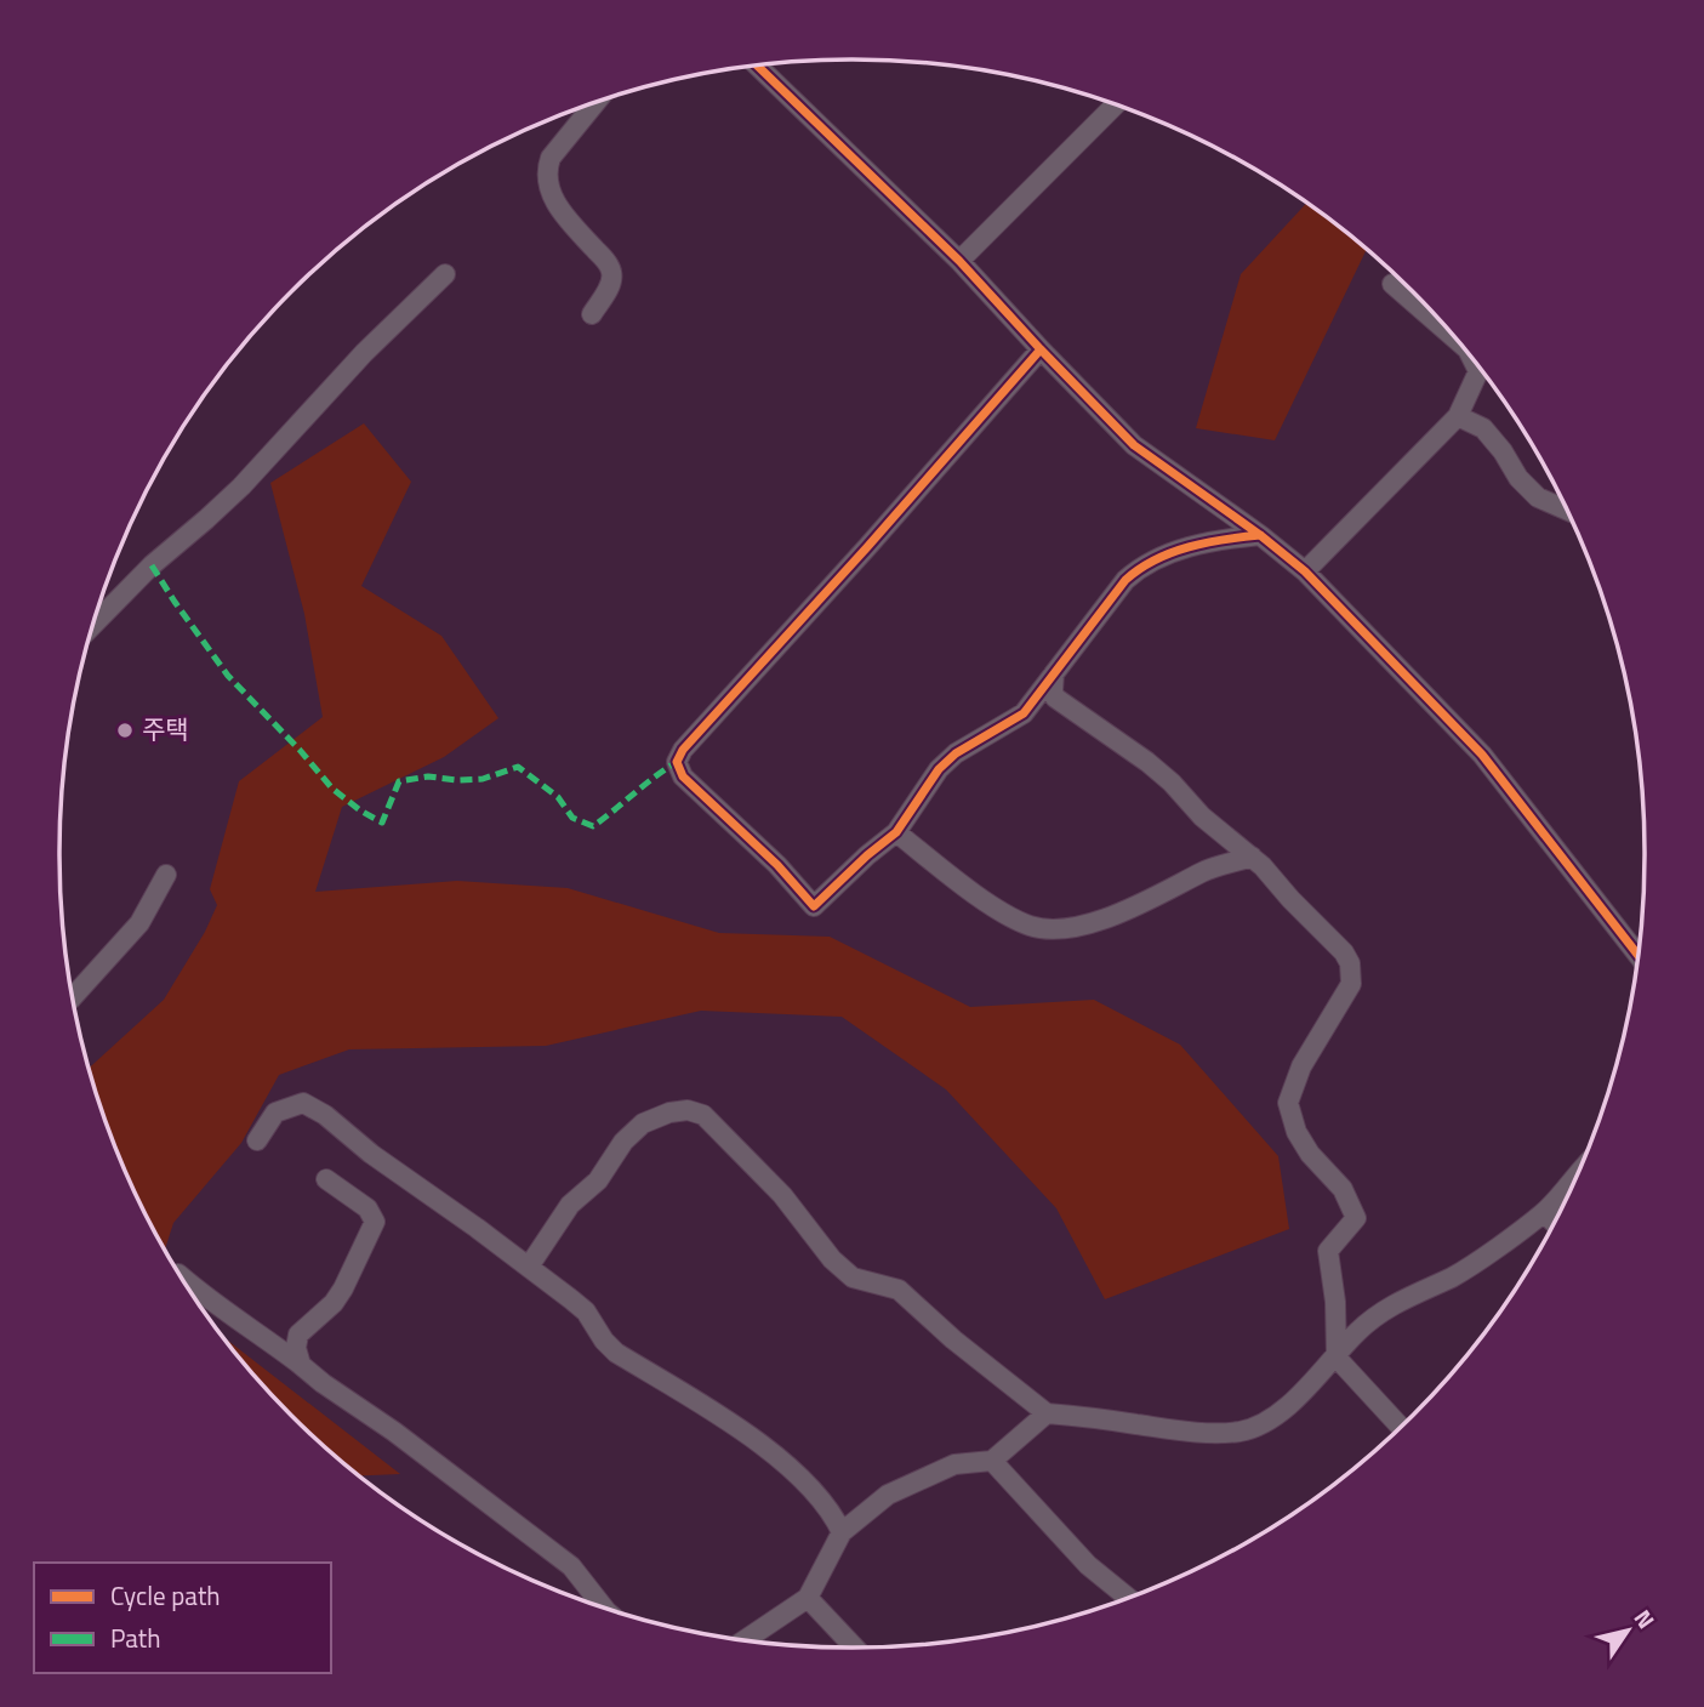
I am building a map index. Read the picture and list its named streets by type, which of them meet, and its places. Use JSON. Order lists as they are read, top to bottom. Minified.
{"places":["주택"],"legend":["Cycle path","Path"],"north":"top right"}
